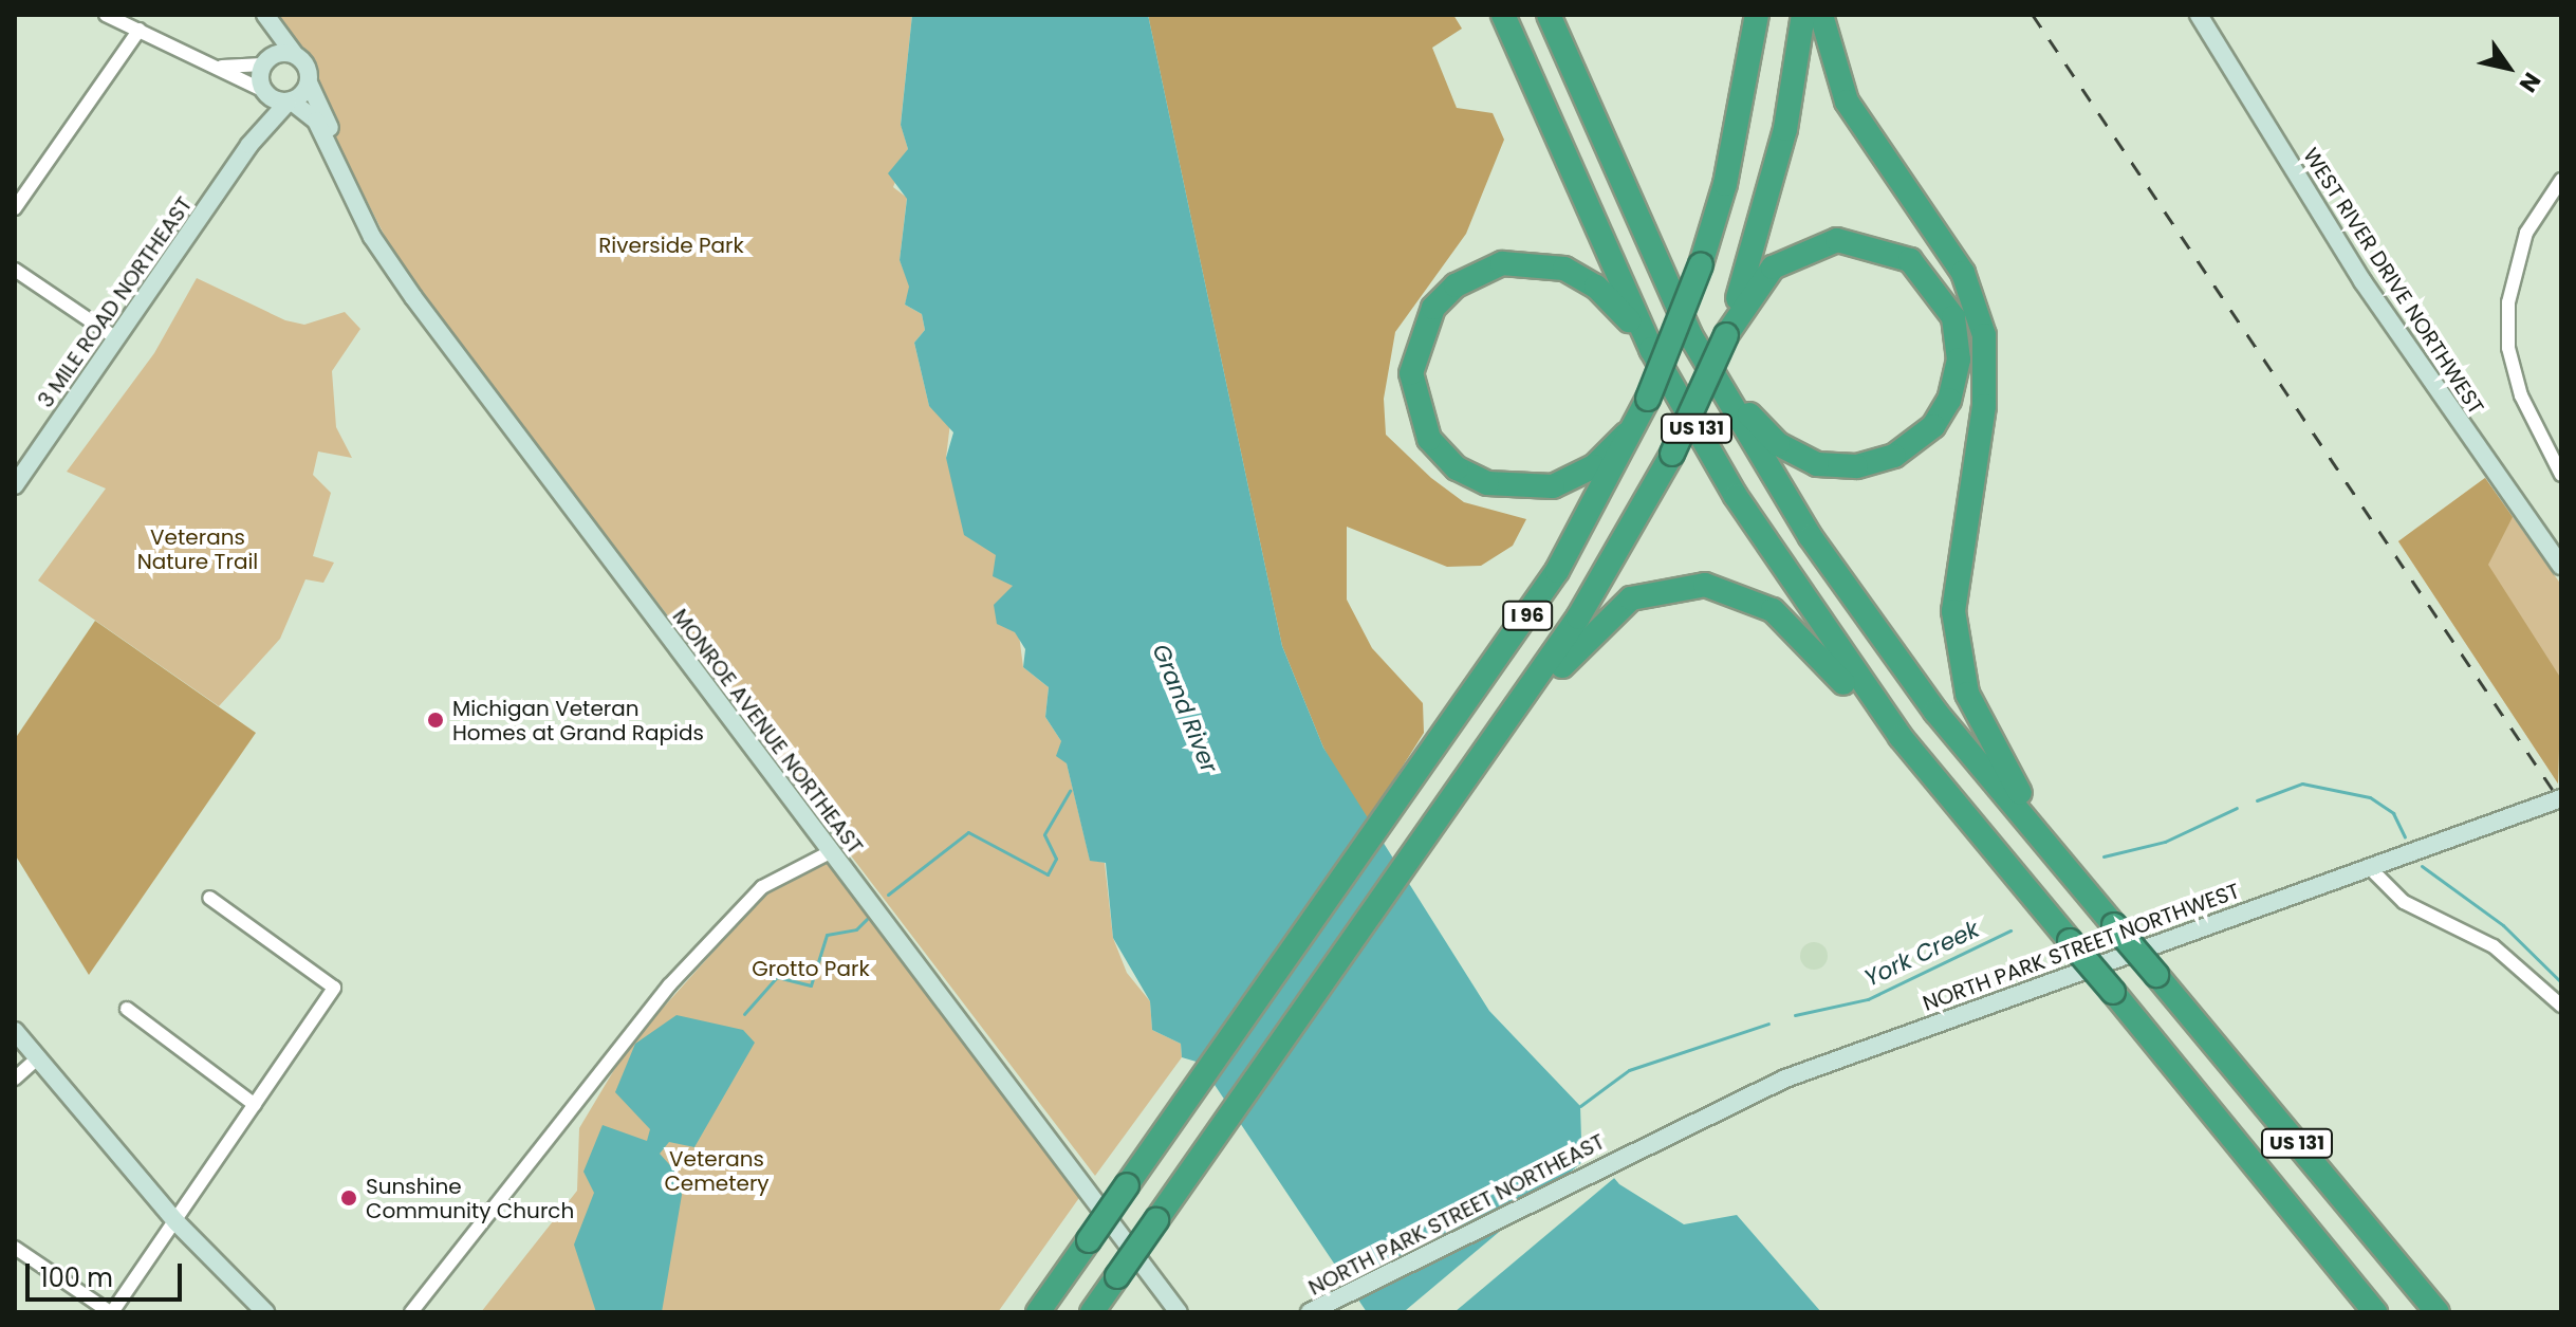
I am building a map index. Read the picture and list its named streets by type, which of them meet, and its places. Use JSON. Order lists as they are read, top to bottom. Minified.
{"streets":{"highway":["US 131","I 96"],"main road":["WEST RIVER DRIVE NORTHWEST","3 MILE ROAD NORTHEAST","MONROE AVENUE NORTHEAST","NORTH PARK STREET NORTHWEST","NORTH PARK STREET NORTHEAST"]},"crossings":[["3 MILE ROAD NORTHEAST","MONROE AVENUE NORTHEAST"],["NORTH PARK STREET NORTHWEST","NORTH PARK STREET NORTHEAST"]],"water":["Grand River","York Creek"],"parks":["Riverside Park","Veterans Nature Trail","Grotto Park","Veterans Cemetery"],"places":["Michigan Veteran Homes at Grand Rapids","Sunshine Community Church"],"scale_bar":"100 m","north":"bottom right"}
